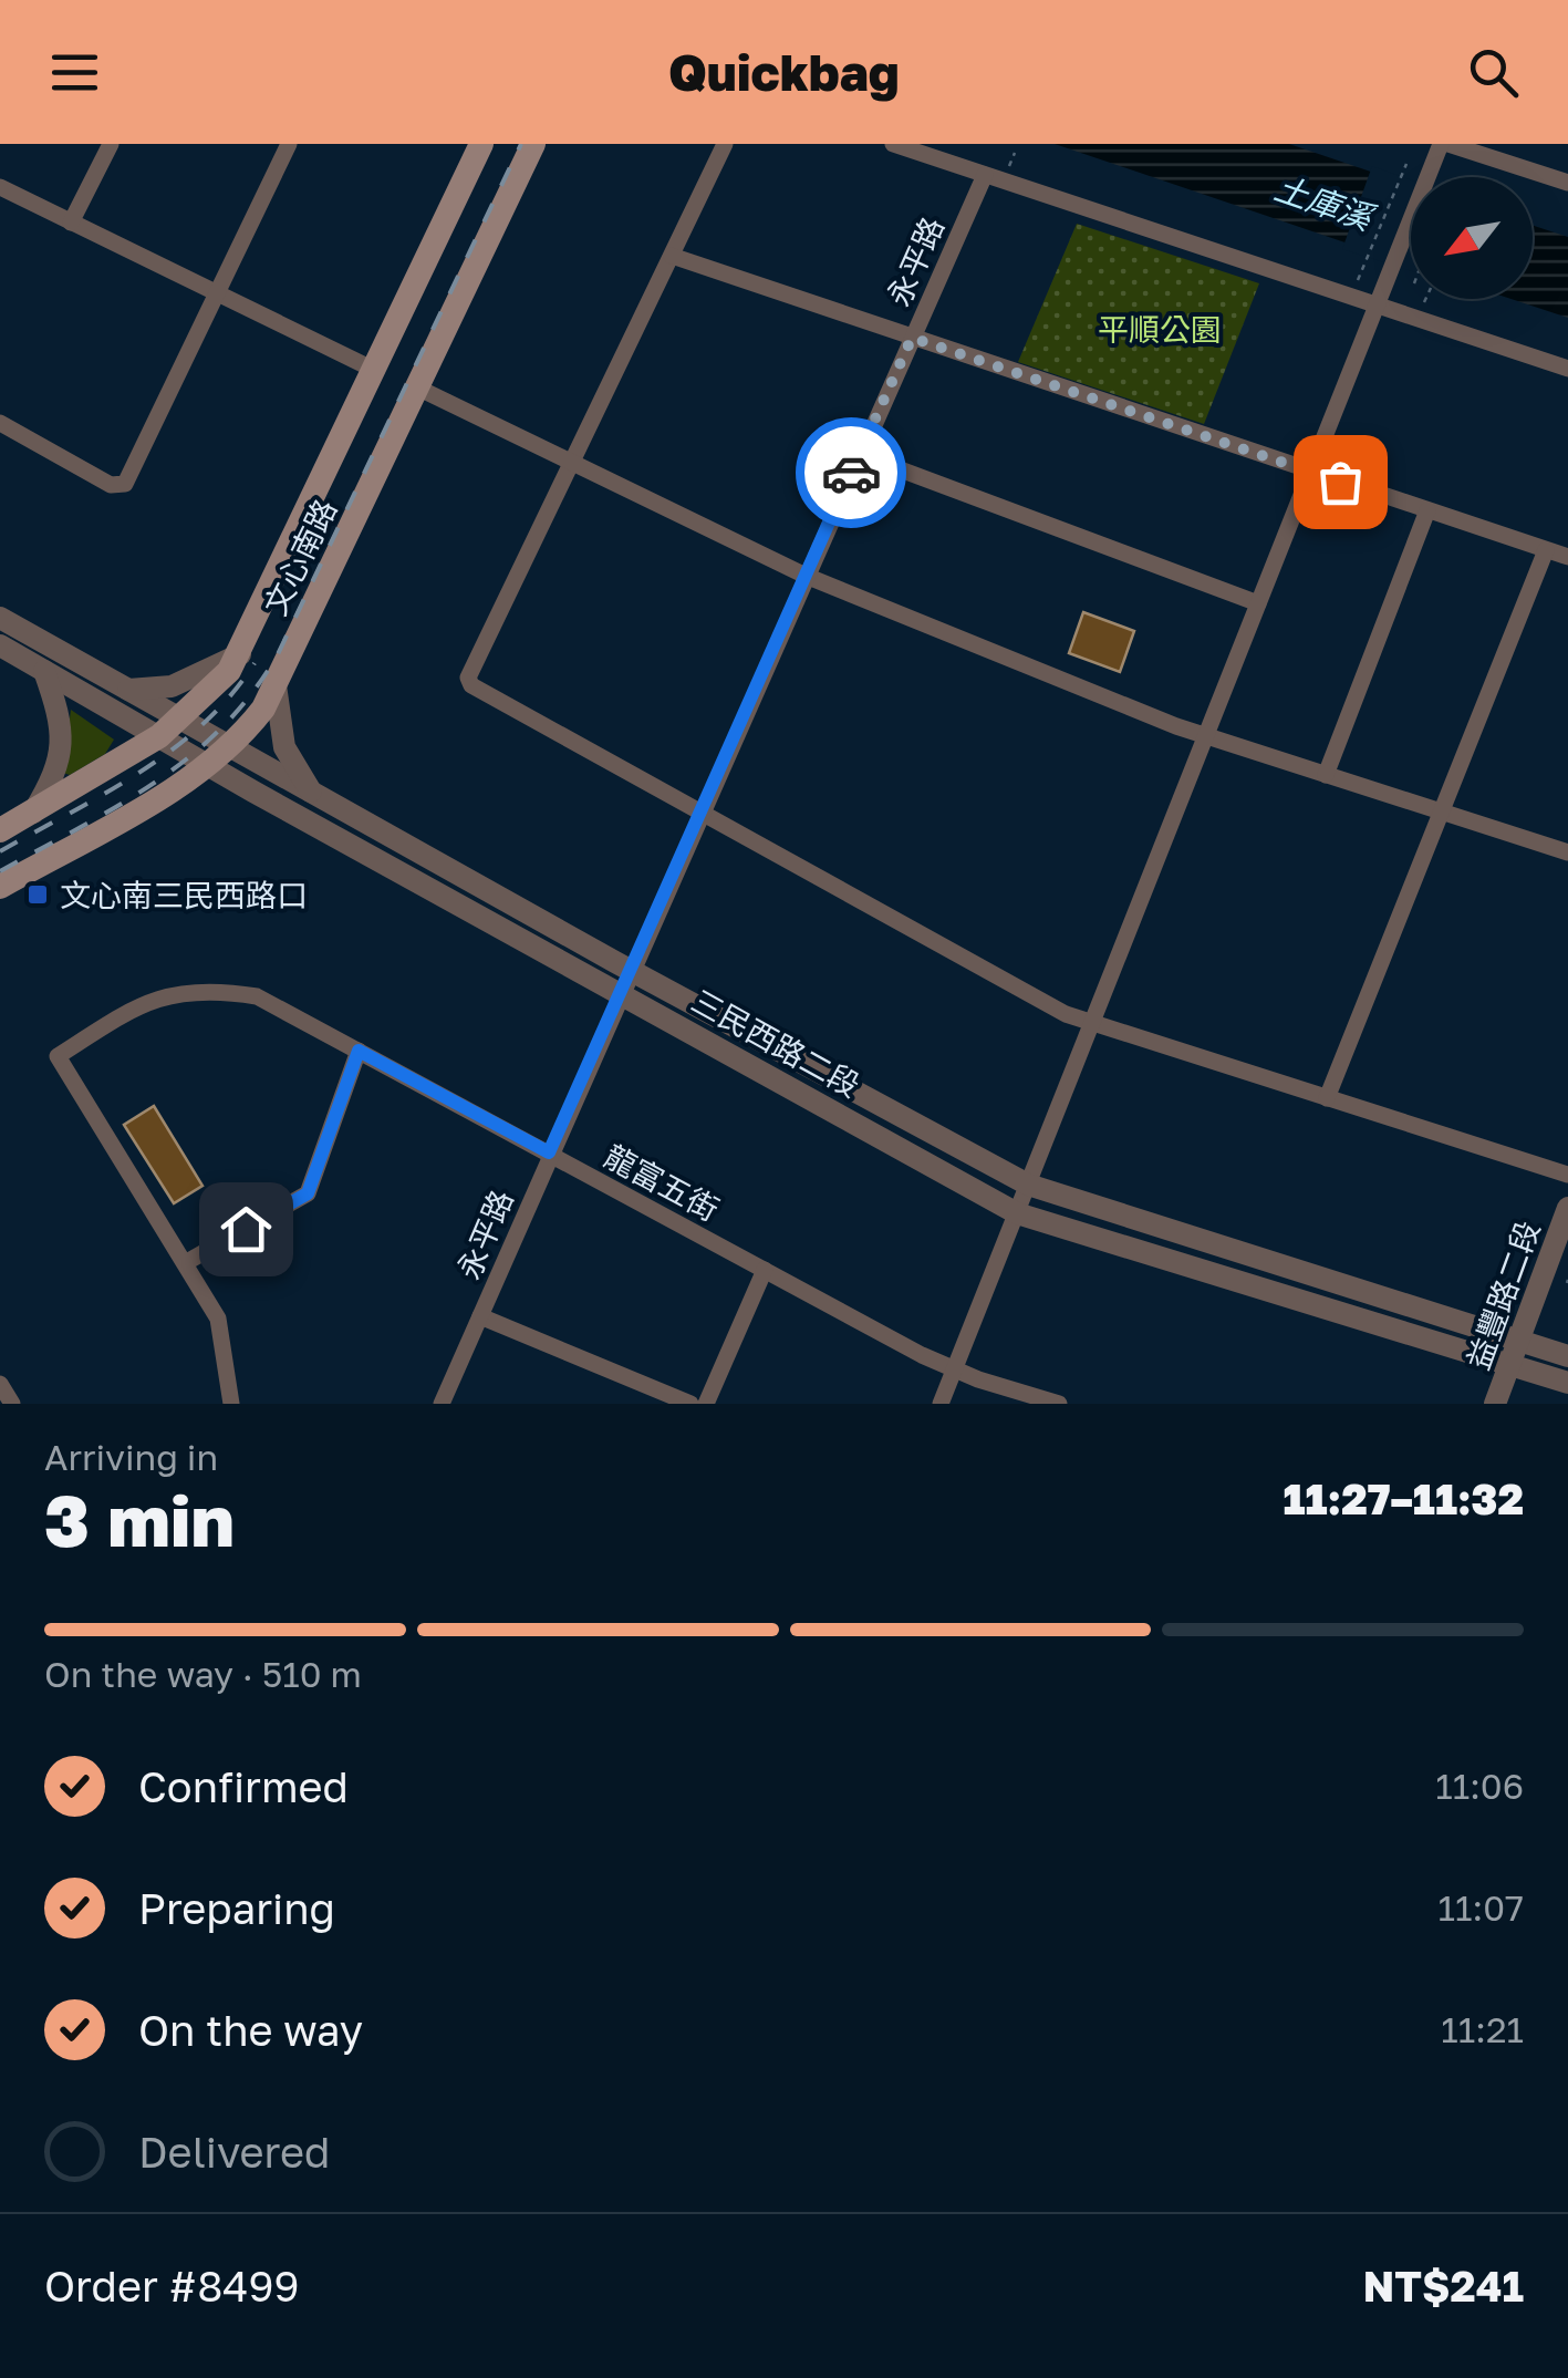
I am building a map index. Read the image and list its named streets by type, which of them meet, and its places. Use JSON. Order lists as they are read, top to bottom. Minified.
{"streets":{"main road":["文心南路"],"street":["永平路","三民西路二段","龍富五街","益豐路二段"]},"crossings":[["永平路","三民西路二段"],["永平路","龍富五街"],["文心南路","三民西路二段"],["三民西路二段","益豐路二段"]],"water":["土庫溪"],"parks":["平順公園"],"places":{"transit":["文心南三民西路口"]},"north":"bottom left","page":{"header":"Quickbag","heading":["3 min","Arriving in","11:27–11:32"],"panel":["Order #8499","NT$241"],"bar":"On the way · 510 m","list":[["Confirmed","11:06"],["Preparing","11:07"],["On the way","11:21"],"Delivered"]}}
